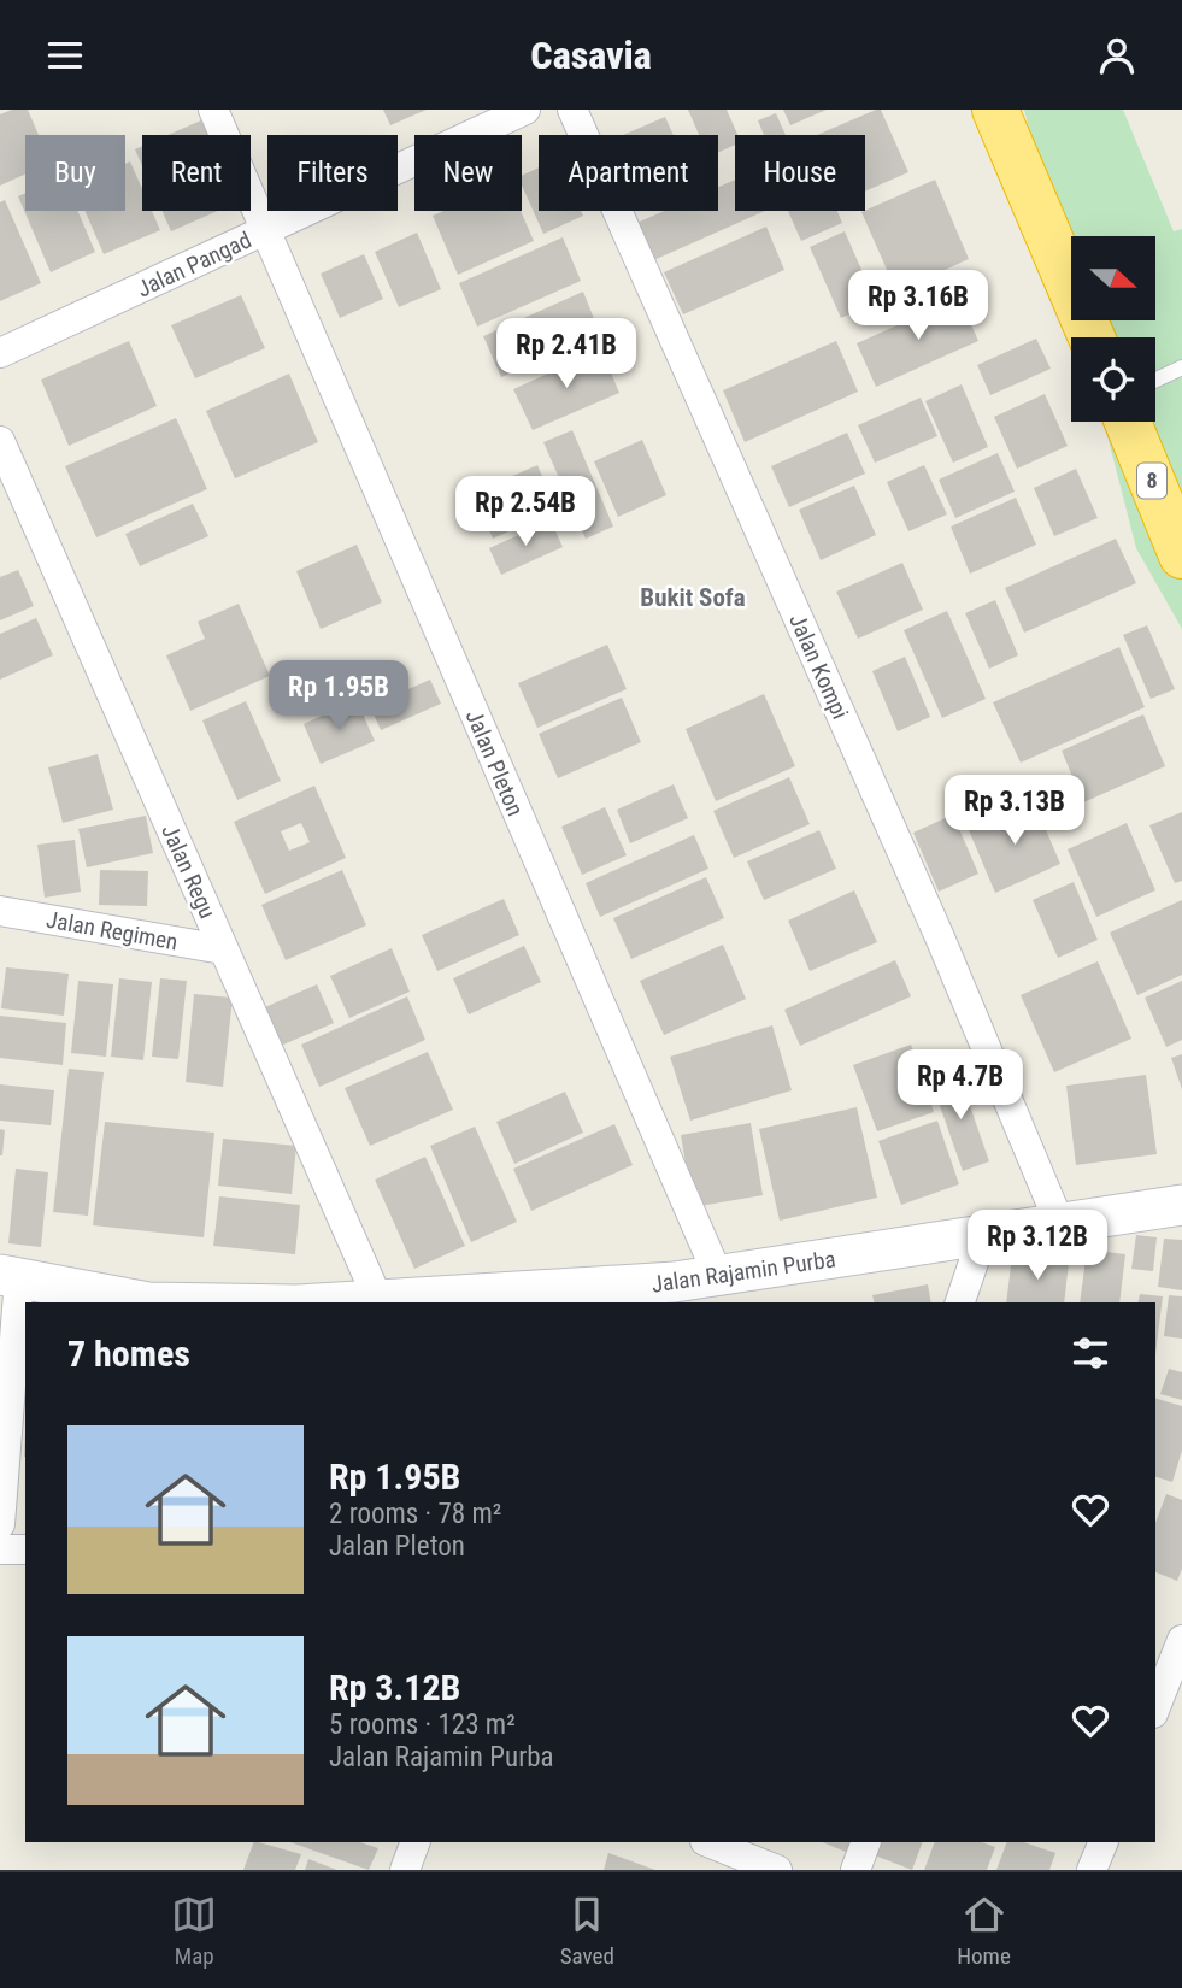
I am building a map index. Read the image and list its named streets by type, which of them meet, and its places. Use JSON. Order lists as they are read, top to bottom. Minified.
{"streets":{"highway":["8"],"street":["Jalan Pangad","Jalan Kompi","Jalan Pleton","Jalan Regu","Jalan Regimen","Jalan Rajamin Purba"]},"crossings":[["Jalan Pangad","Jalan Pleton"],["Jalan Kompi","Jalan Rajamin Purba"],["Jalan Pleton","Jalan Rajamin Purba"],["Jalan Regu","Jalan Regimen"],["Jalan Regu","Jalan Rajamin Purba"]],"districts":["Bukit Sofa"],"north":"right","page":{"header":"Casavia","chip":["Buy","Rent","Filters","New","Apartment","House"],"price":["Rp 3.16B","Rp 2.41B","Rp 2.54B","Rp 1.95B","Rp 3.13B","Rp 4.7B","Rp 3.12B"],"heading":"7 homes","list":[{"name":"Rp 1.95B","note":"2 rooms · 78 m² · Jalan Pleton"},{"name":"Rp 3.12B","note":"5 rooms · 123 m² · Jalan Rajamin Purba"}],"tabs":["Map","Saved","Home"]}}
